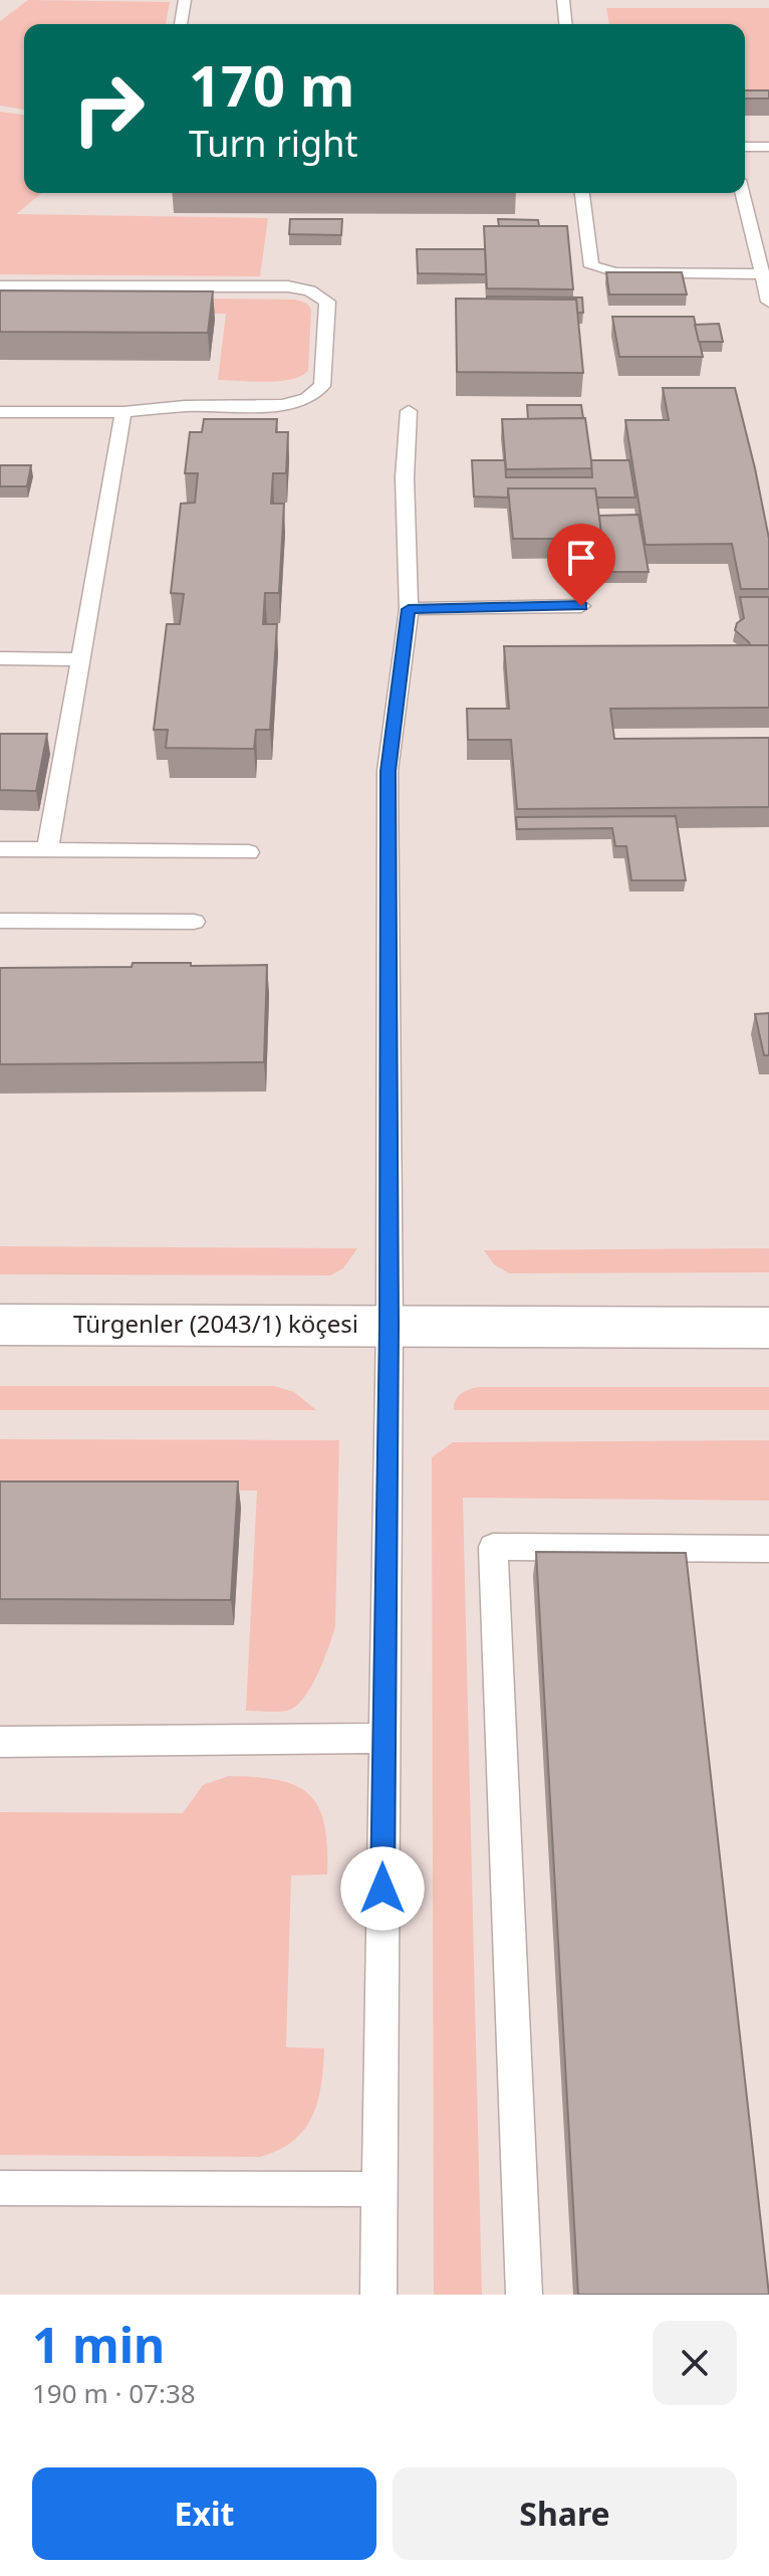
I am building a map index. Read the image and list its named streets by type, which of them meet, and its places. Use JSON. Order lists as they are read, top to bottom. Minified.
{"streets":{"street":["Türgenler (2043/1) köçesi"]},"page":{"turn":["170 m","Turn right"],"heading":["1 min","190 m · 07:38"],"buttons":["Exit","Share"]}}
